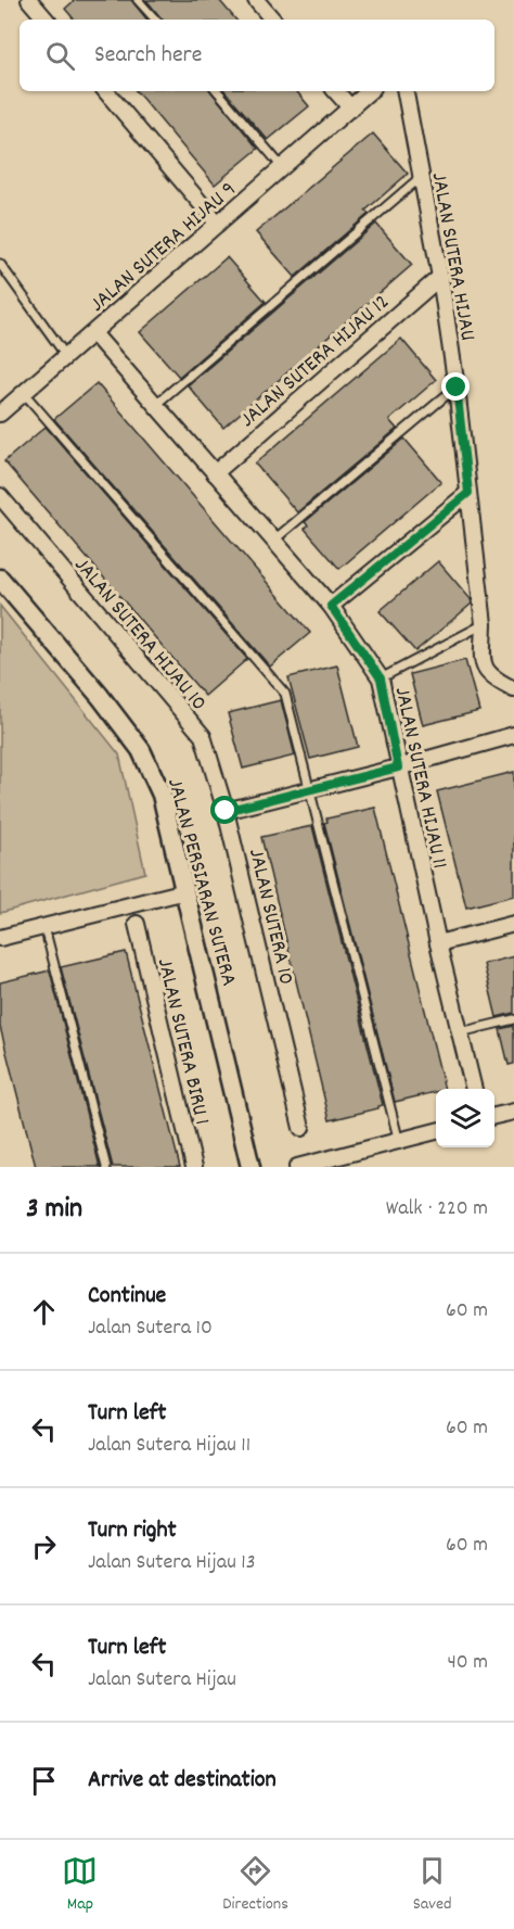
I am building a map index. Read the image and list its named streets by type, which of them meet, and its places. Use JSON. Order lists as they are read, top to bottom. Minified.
{"streets":{"street":["JALAN SUTERA HIJAU 9","JALAN SUTERA HIJAU","JALAN SUTERA HIJAU 12","JALAN SUTERA HIJAU 10","JALAN SUTERA HIJAU 11","JALAN PERSIARAN SUTERA","JALAN SUTERA 10","JALAN SUTERA BIRU 1"]},"crossings":[["JALAN SUTERA HIJAU 9","JALAN SUTERA HIJAU 11"],["JALAN SUTERA HIJAU","JALAN SUTERA HIJAU 12"],["JALAN SUTERA HIJAU 12","JALAN SUTERA HIJAU 11"],["JALAN SUTERA HIJAU 10","JALAN SUTERA 10"]],"page":{"search":"Search here","heading":["3 min","Walk · 220 m"],"list":[["Continue","Jalan Sutera 10","60 m"],["Turn left","Jalan Sutera Hijau 11","60 m"],["Turn right","Jalan Sutera Hijau 13","60 m"],["Turn left","Jalan Sutera Hijau","40 m"],"Arrive at destination"],"nav":["Map","Directions","Saved"]}}
